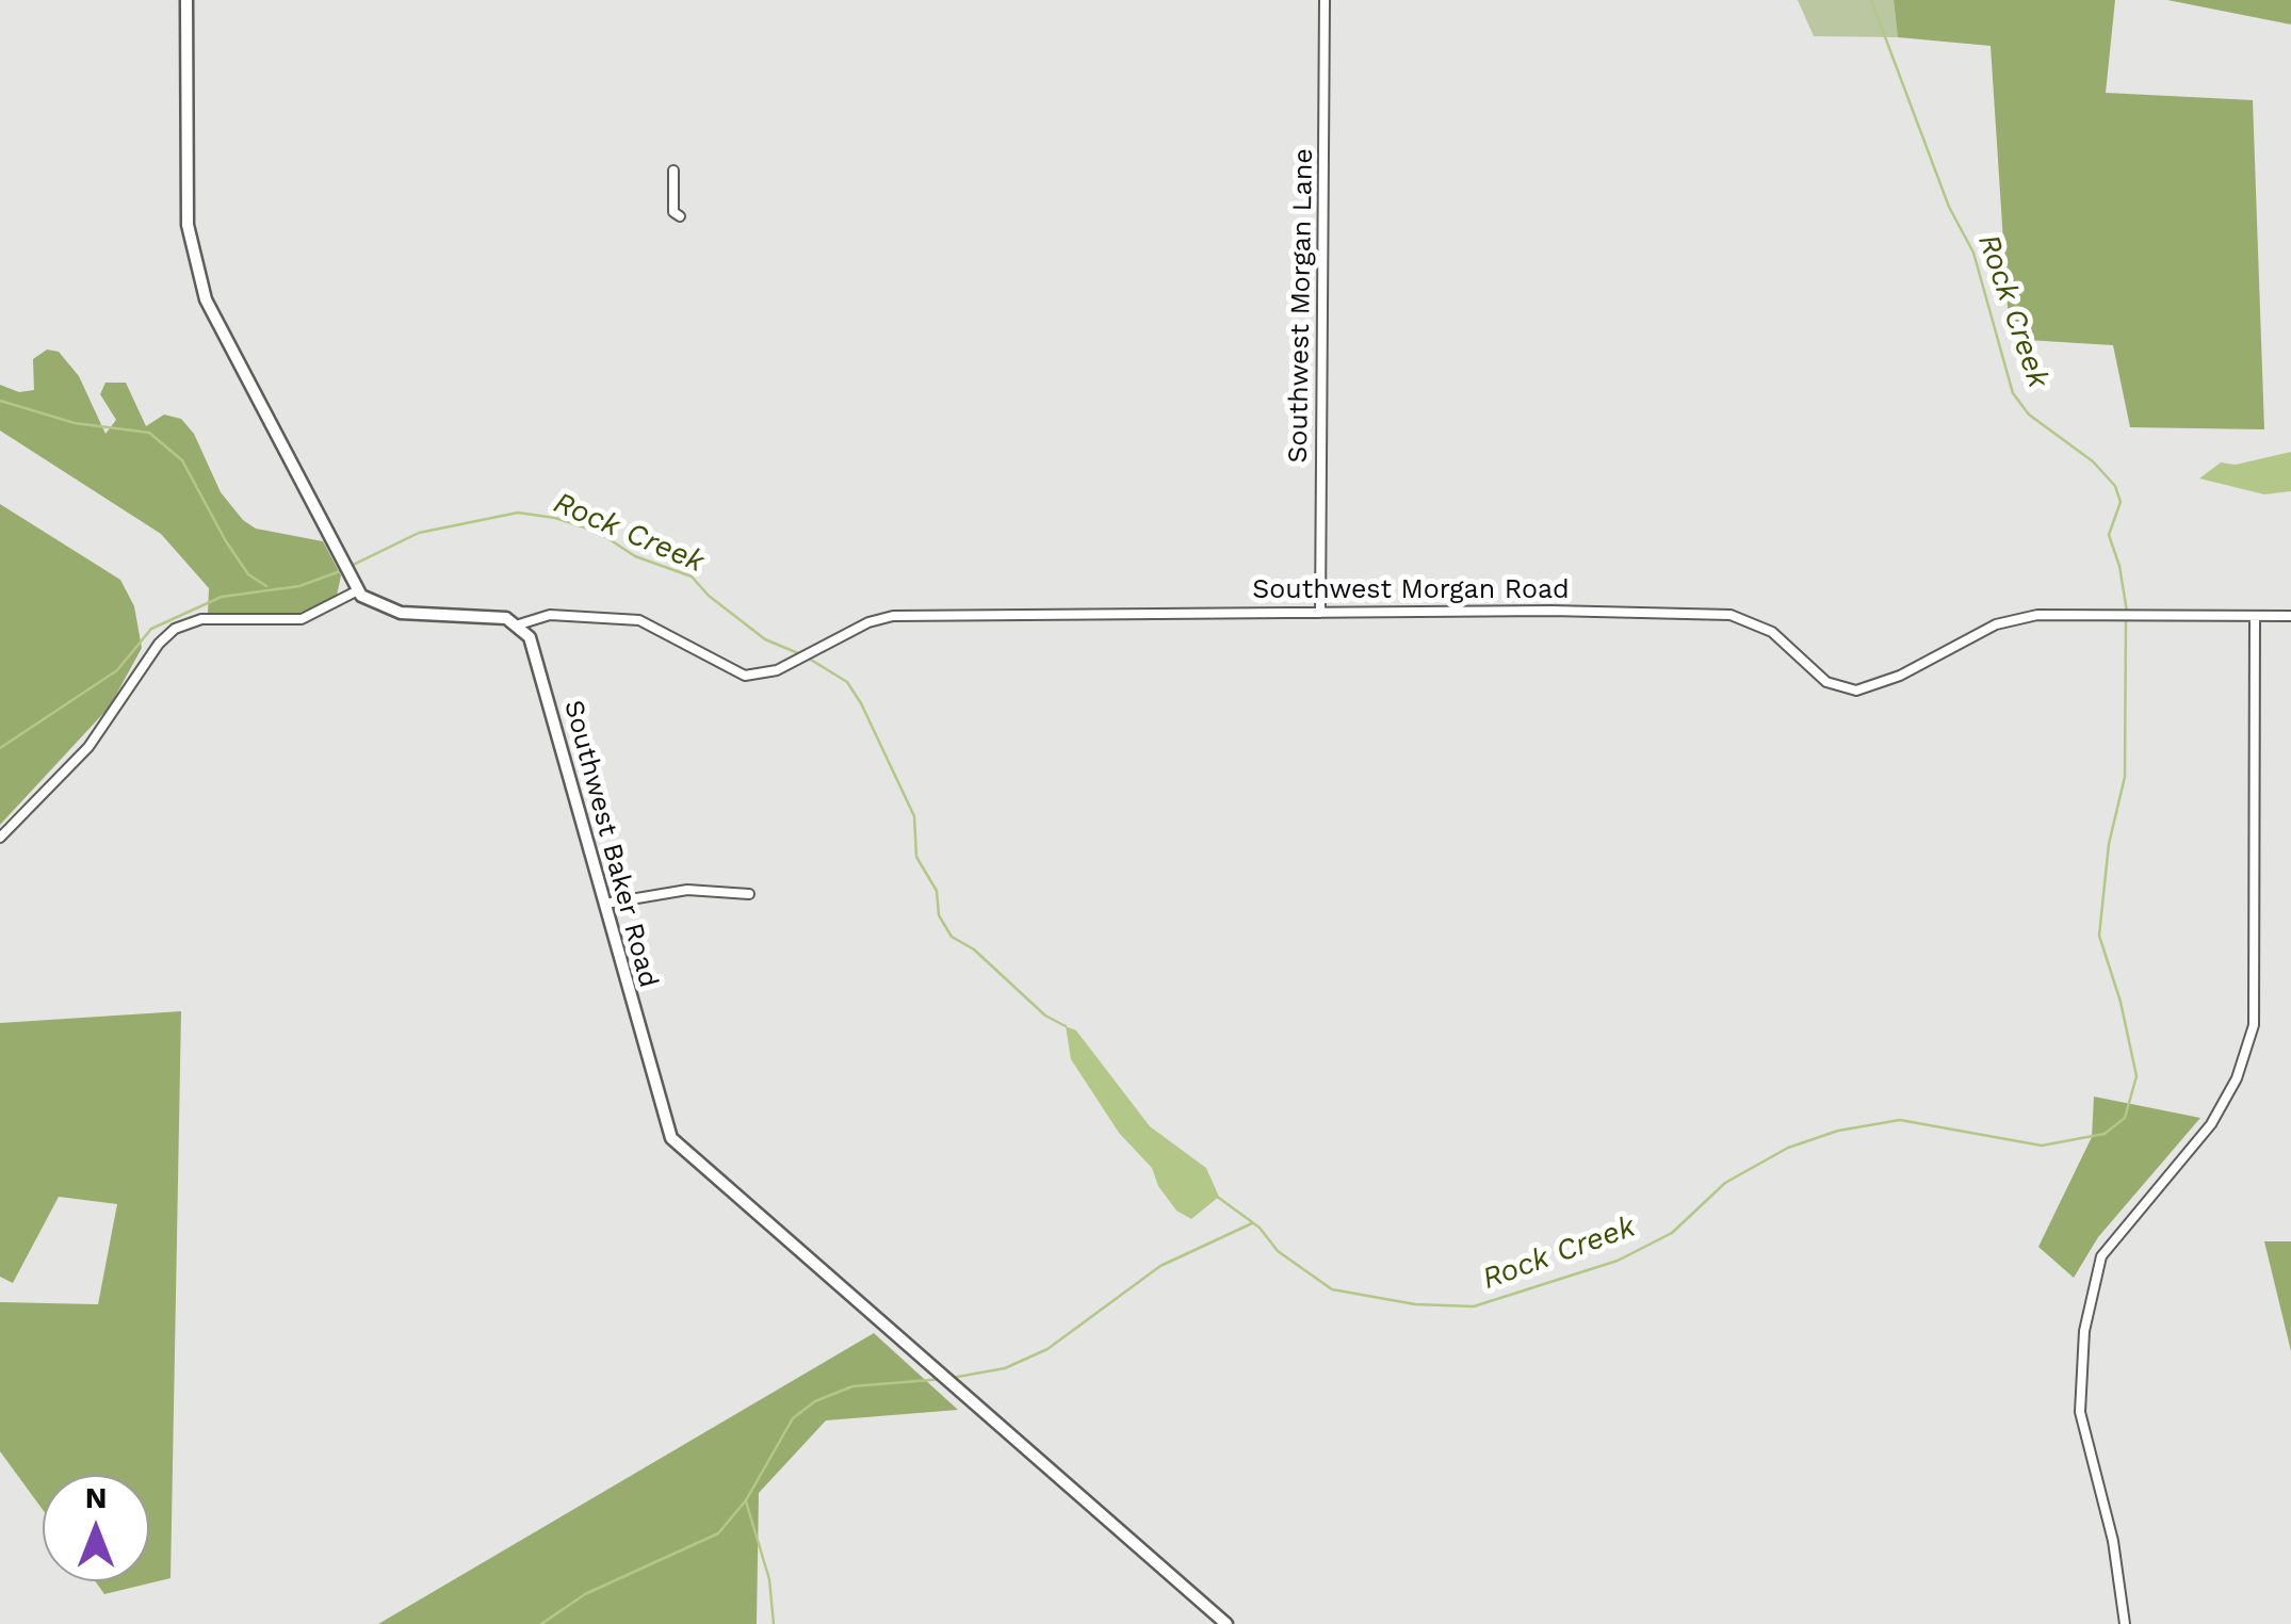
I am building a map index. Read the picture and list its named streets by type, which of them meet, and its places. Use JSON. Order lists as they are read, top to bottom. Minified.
{"streets":{"main road":["Southwest Baker Road"],"street":["Southwest Morgan Lane","Southwest Morgan Road"]},"crossings":[["Southwest Morgan Lane","Southwest Morgan Road"],["Southwest Morgan Road","Southwest Baker Road"]],"water":["Rock Creek"],"north":"top"}
